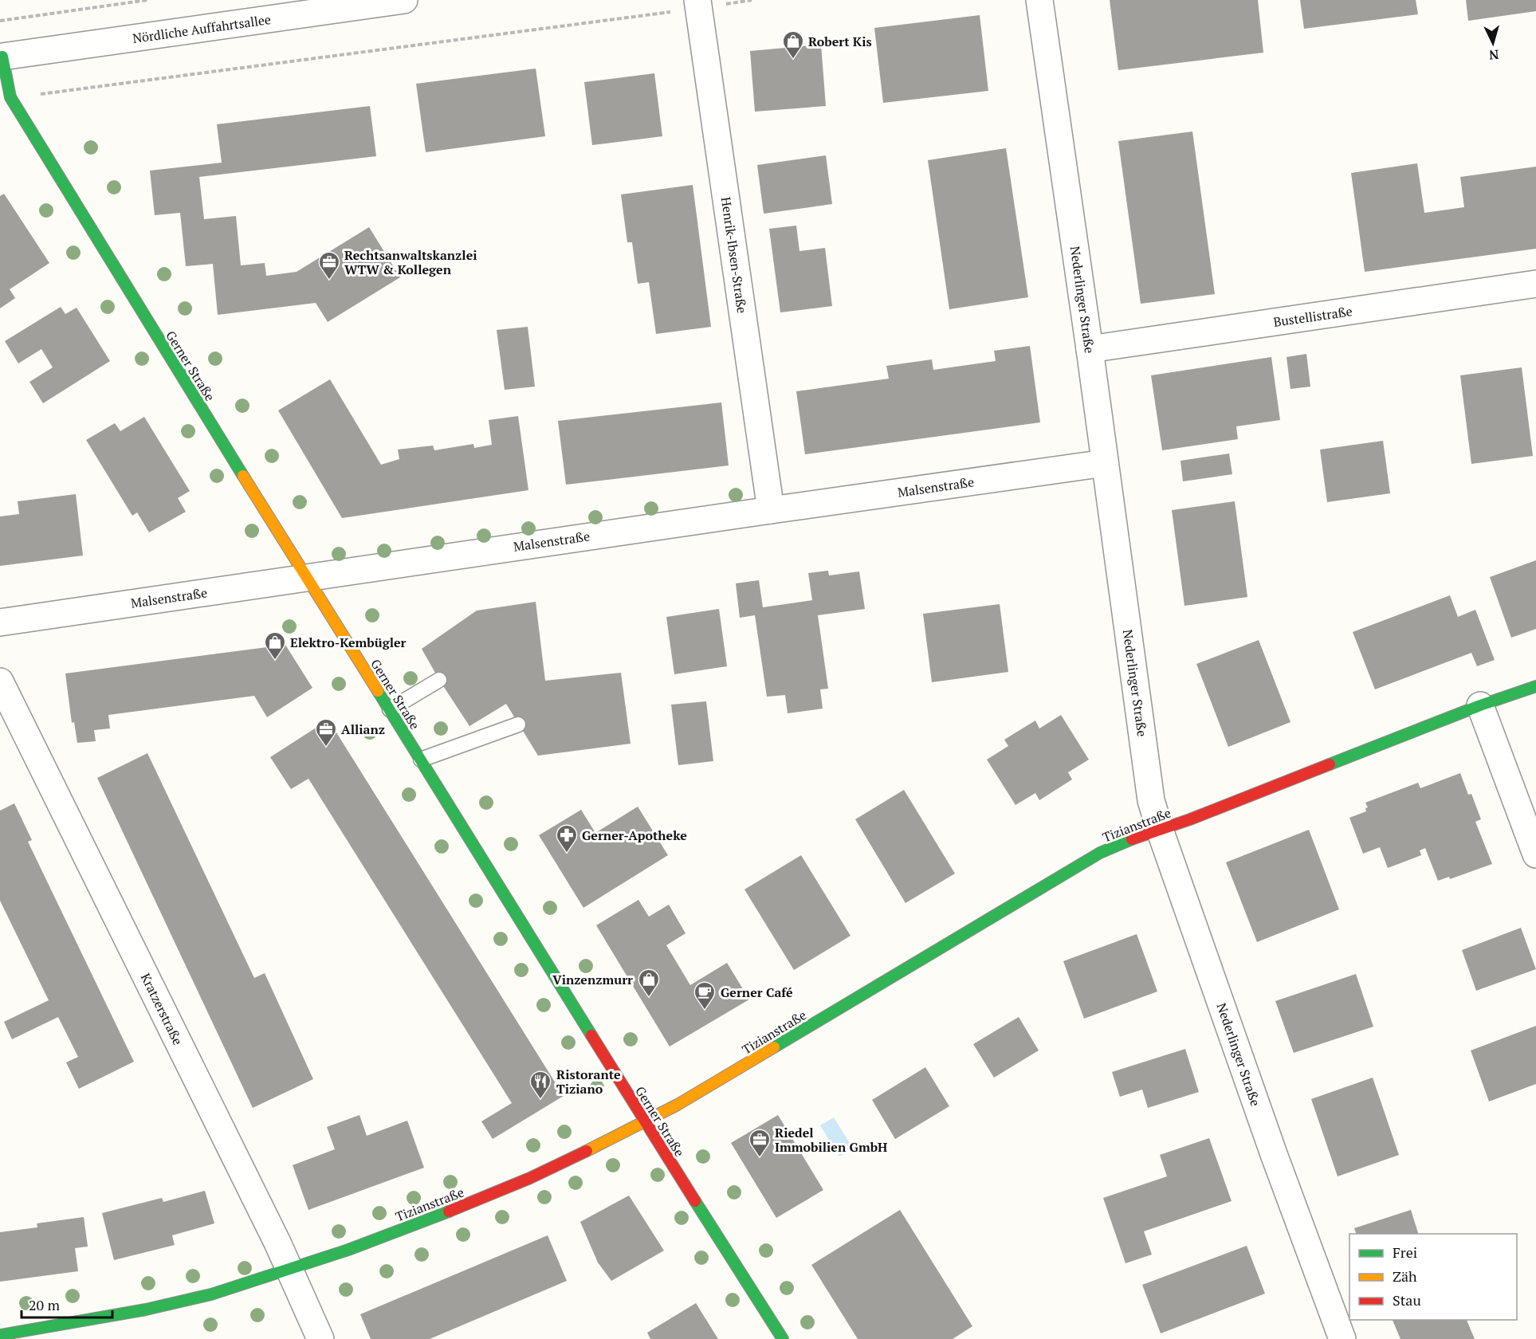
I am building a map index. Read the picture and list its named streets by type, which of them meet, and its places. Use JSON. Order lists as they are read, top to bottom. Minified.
{"streets":{"street":["Nördliche Auffahrtsallee","Henrik-Ibsen-Straße","Nederlinger Straße","Bustellistraße","Gerner Straße","Malsenstraße","Tizianstraße","Kratzerstraße"]},"crossings":[["Nördliche Auffahrtsallee","Gerner Straße"],["Henrik-Ibsen-Straße","Malsenstraße"],["Nederlinger Straße","Bustellistraße"],["Nederlinger Straße","Malsenstraße"],["Nederlinger Straße","Tizianstraße"],["Gerner Straße","Malsenstraße"],["Gerner Straße","Tizianstraße"],["Tizianstraße","Kratzerstraße"]],"places":{"shop":["Robert Kis","Elektro-Kembügler","Vinzenzmurr"],"office":["Rechtsanwaltskanzlei WTW & Kollegen","Allianz","Riedel Immobilien GmbH"],"pharmacy":["Gerner-Apotheke"],"cafe":["Gerner Café"],"restaurant":["Ristorante Tiziano"]},"legend":["Frei","Zäh","Stau"],"scale_bar":"20 m","north":"bottom"}
